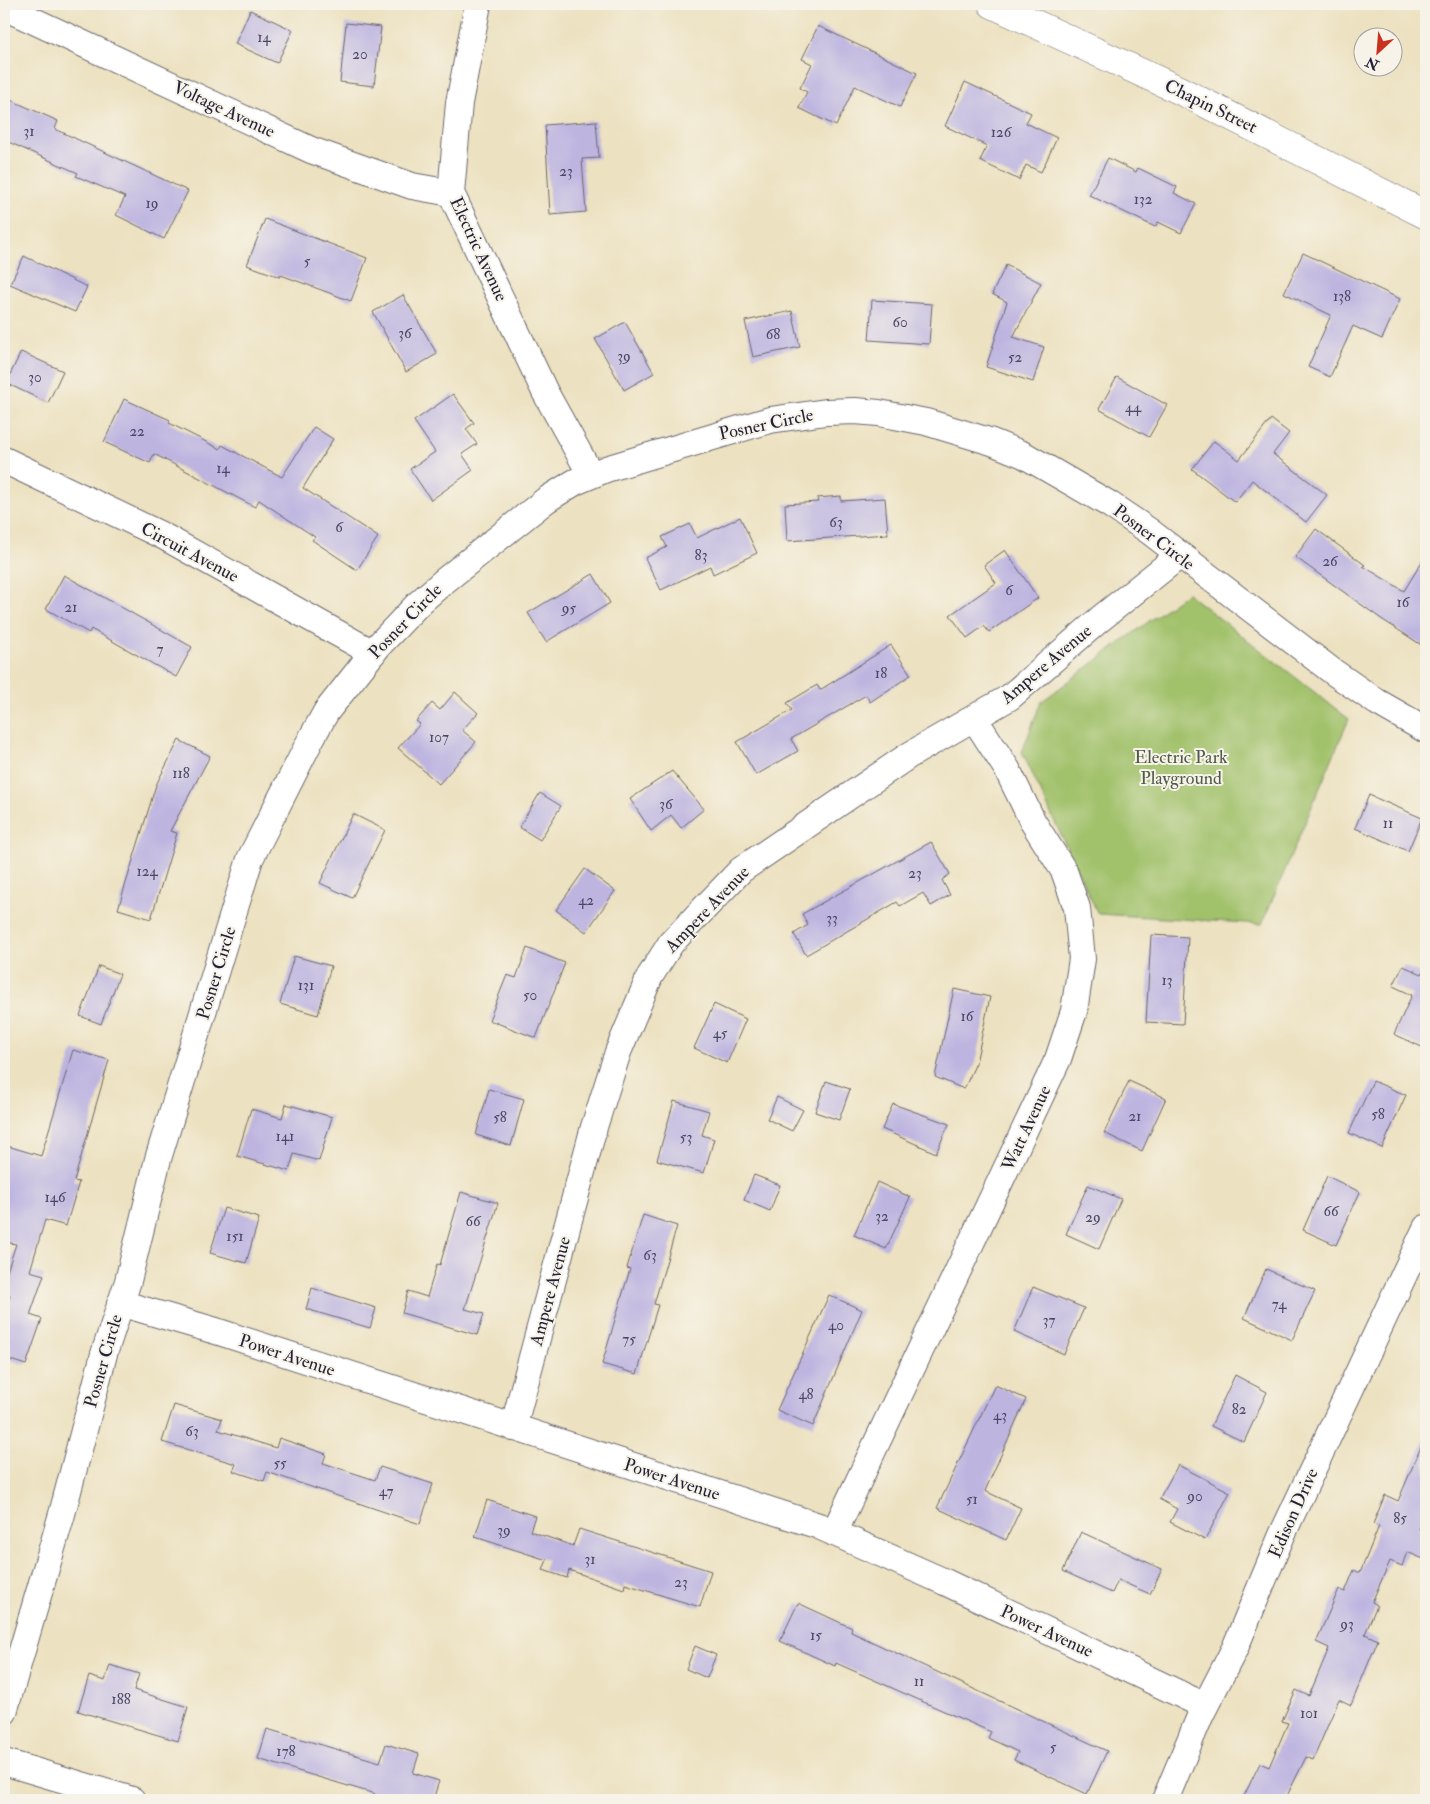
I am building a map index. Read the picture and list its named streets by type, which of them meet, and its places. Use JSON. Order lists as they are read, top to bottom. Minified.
{"streets":{"main road":["Chapin Street"],"street":["Voltage Avenue","Electric Avenue","Posner Circle","Circuit Avenue","Ampere Avenue","Watt Avenue","Power Avenue","Edison Drive"]},"crossings":[["Voltage Avenue","Electric Avenue"],["Electric Avenue","Posner Circle"],["Posner Circle","Circuit Avenue"],["Posner Circle","Ampere Avenue"],["Posner Circle","Power Avenue"],["Ampere Avenue","Watt Avenue"],["Ampere Avenue","Power Avenue"],["Watt Avenue","Power Avenue"],["Power Avenue","Edison Drive"]],"parks":["Electric Park Playground"],"house_numbers":["14","20","31","126","23","132","19","5","138","60","36","68","39","52","30","44","22","14","63","6","83","26","6","16","21","95","7","18","107","118","36","11","124","23","42","33","13","131","50","16","45","58","21","58","141","53","146","66","32","29","66","151","63","74","37","40","75","48","82","43","63","55","47","90","51","85","39","31","23","93","15","11","188","101","5","178"],"north":"bottom left"}
